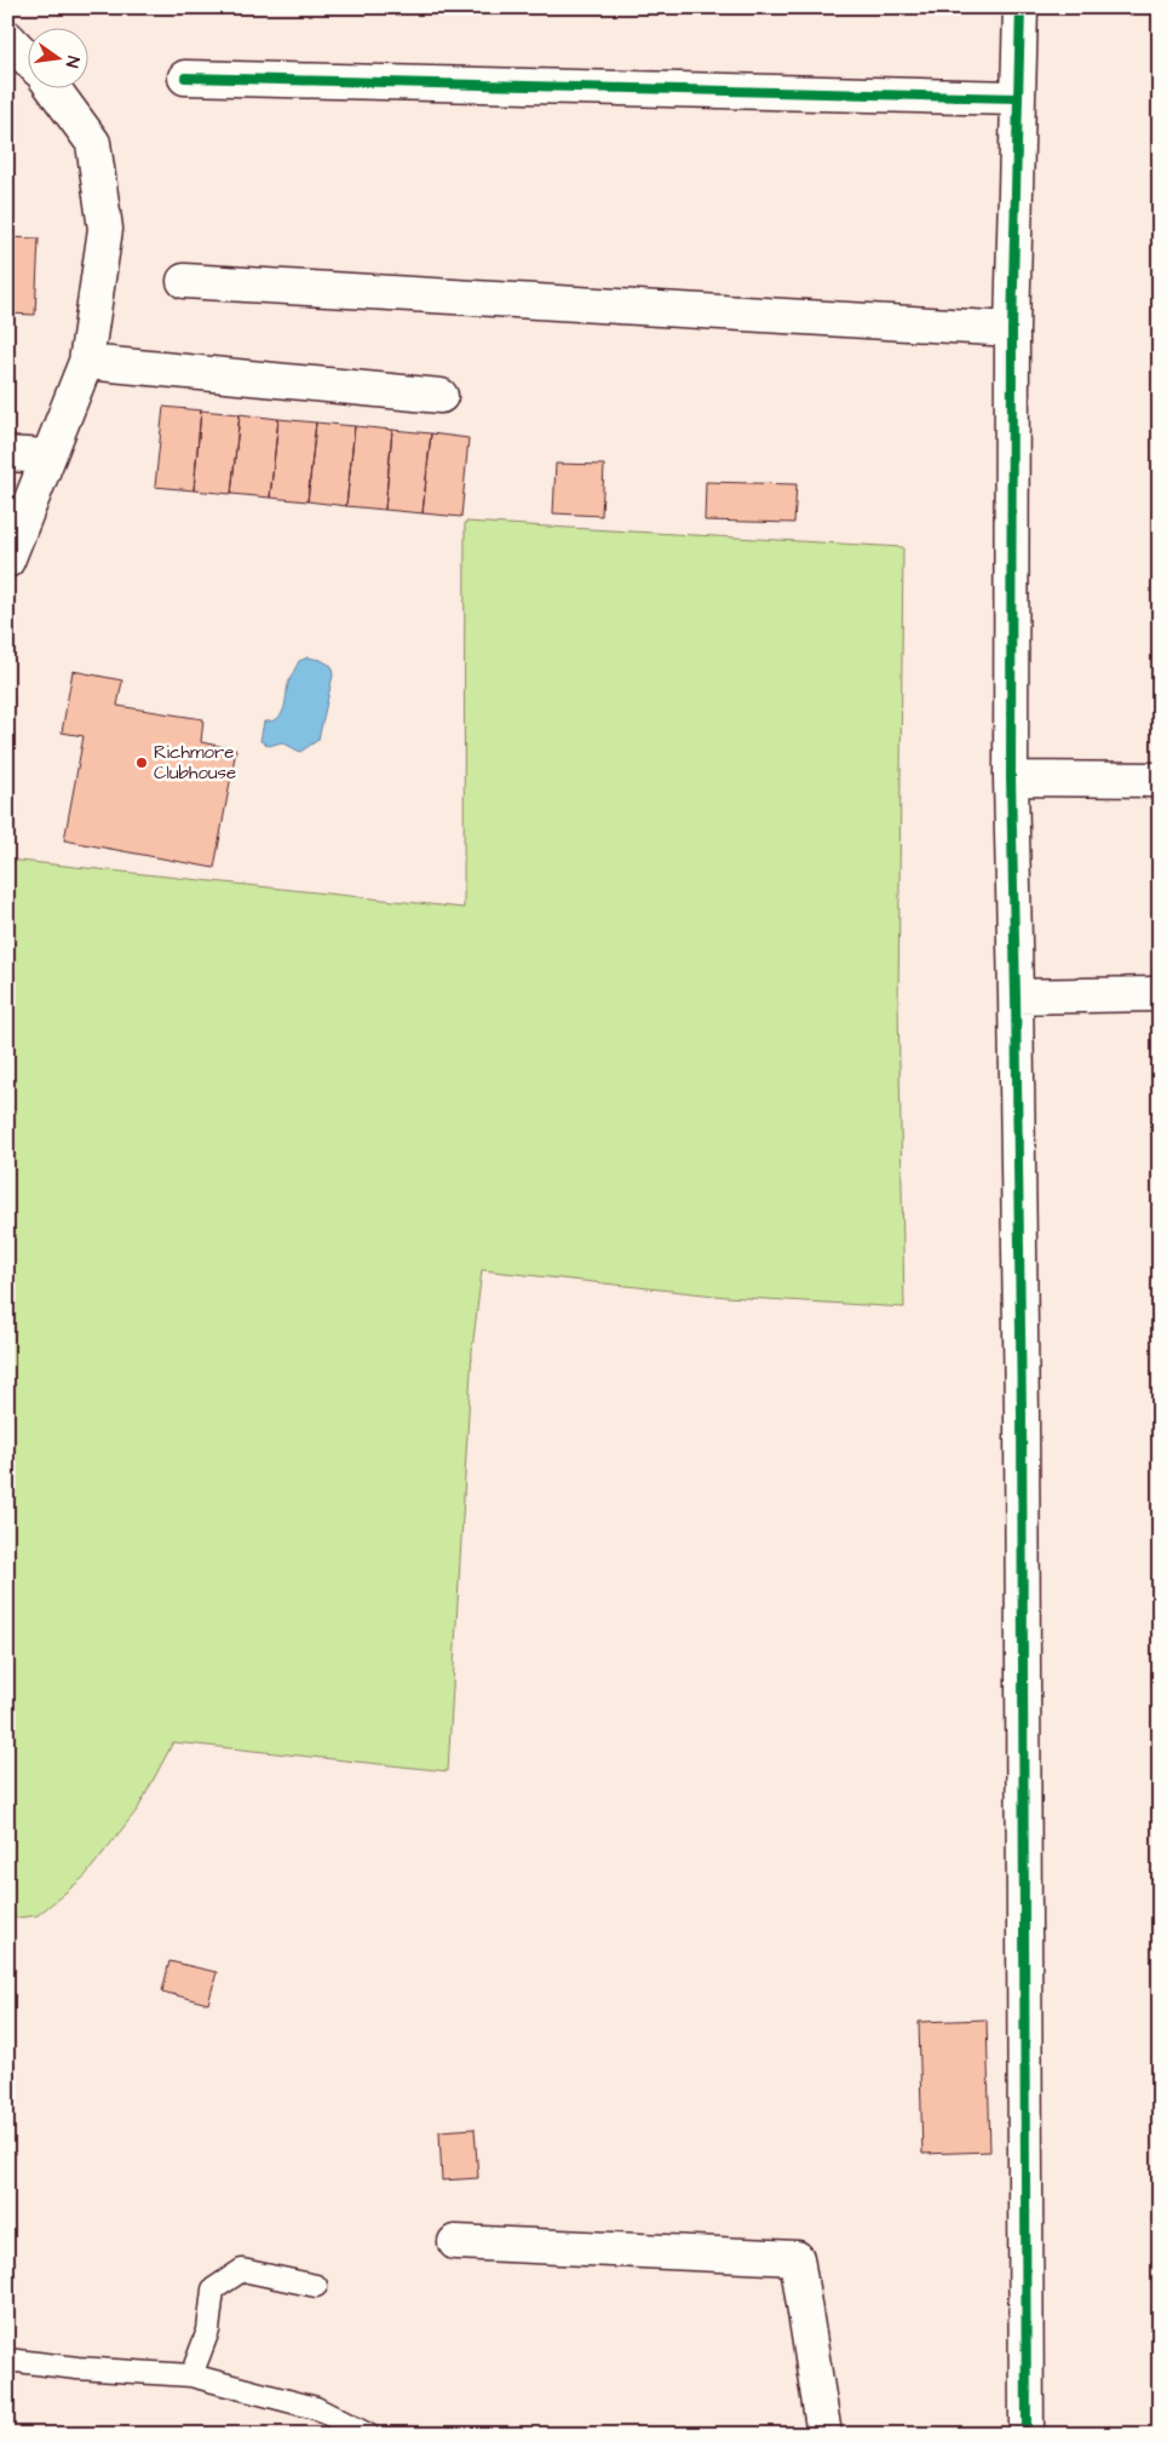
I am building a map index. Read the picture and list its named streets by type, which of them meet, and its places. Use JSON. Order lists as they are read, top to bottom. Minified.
{"places":["Richmore Clubhouse"],"north":"right"}
